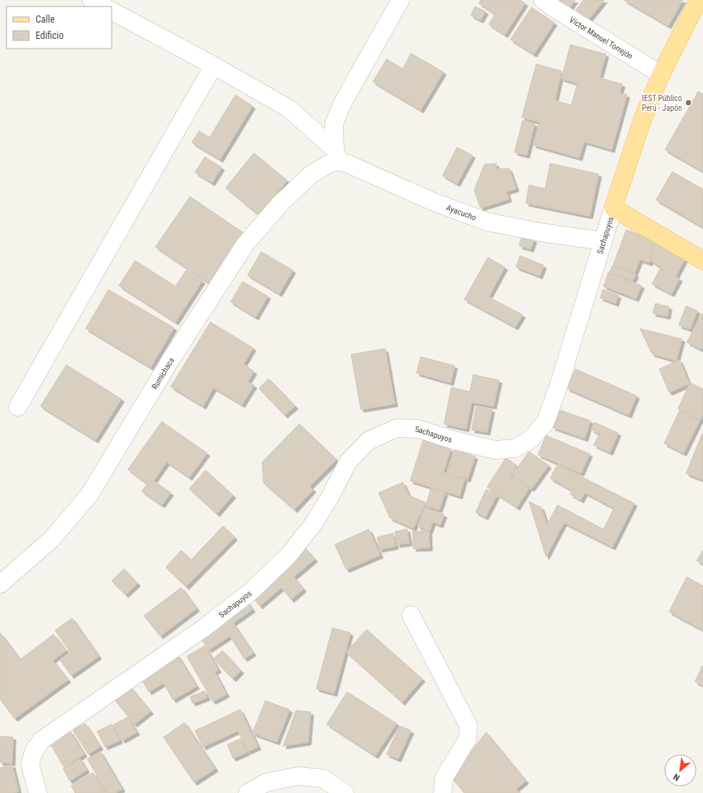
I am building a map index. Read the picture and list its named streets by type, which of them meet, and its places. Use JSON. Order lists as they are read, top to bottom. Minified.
{"streets":{"main road":["Sachapuyos"],"street":["Víctor Manuel Torrejón","Ayacucho","Rumichaca"]},"crossings":[["Víctor Manuel Torrejón","Sachapuyos"],["Ayacucho","Sachapuyos"],["Ayacucho","Rumichaca"]],"places":["IEST Público Perú - Japón"],"legend":["Calle","Edificio"],"north":"bottom left"}
